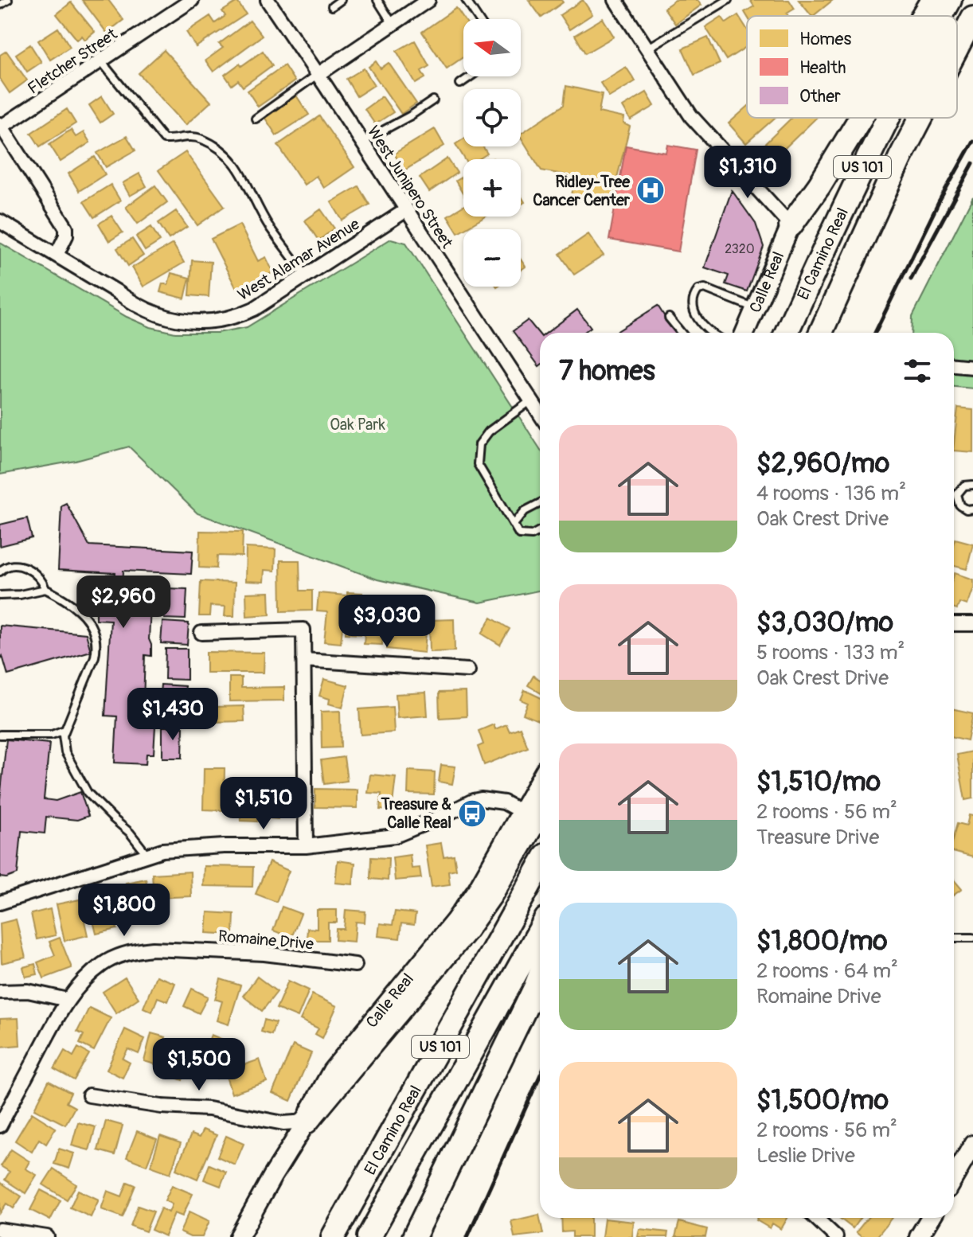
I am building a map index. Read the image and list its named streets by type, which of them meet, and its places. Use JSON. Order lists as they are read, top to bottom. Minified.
{"streets":{"highway":["US 101","El Camino Real"],"street":["Fletcher Street","West Junipero Street","West Alamar Avenue","Calle Real","Romaine Drive"]},"crossings":[["West Junipero Street","West Alamar Avenue"]],"parks":["Oak Park"],"places":{"hospital":["Ridley-Tree Cancer Center"],"bus stop":["Treasure & Calle Real"]},"house_numbers":["2320"],"legend":["Homes","Health","Other"],"north":"left","page":{"map_buttons":["+","−"],"price":["$1,310","$2,960","$3,030","$1,430","$1,510","$1,800","$1,500"],"heading":"7 homes","list":[{"name":"$2,960/mo","note":"4 rooms · 136 m² · Oak Crest Drive"},{"name":"$3,030/mo","note":"5 rooms · 133 m² · Oak Crest Drive"},{"name":"$1,510/mo","note":"2 rooms · 56 m² · Treasure Drive"},{"name":"$1,800/mo","note":"2 rooms · 64 m² · Romaine Drive"},{"name":"$1,500/mo","note":"2 rooms · 56 m² · Leslie Drive"}]}}
